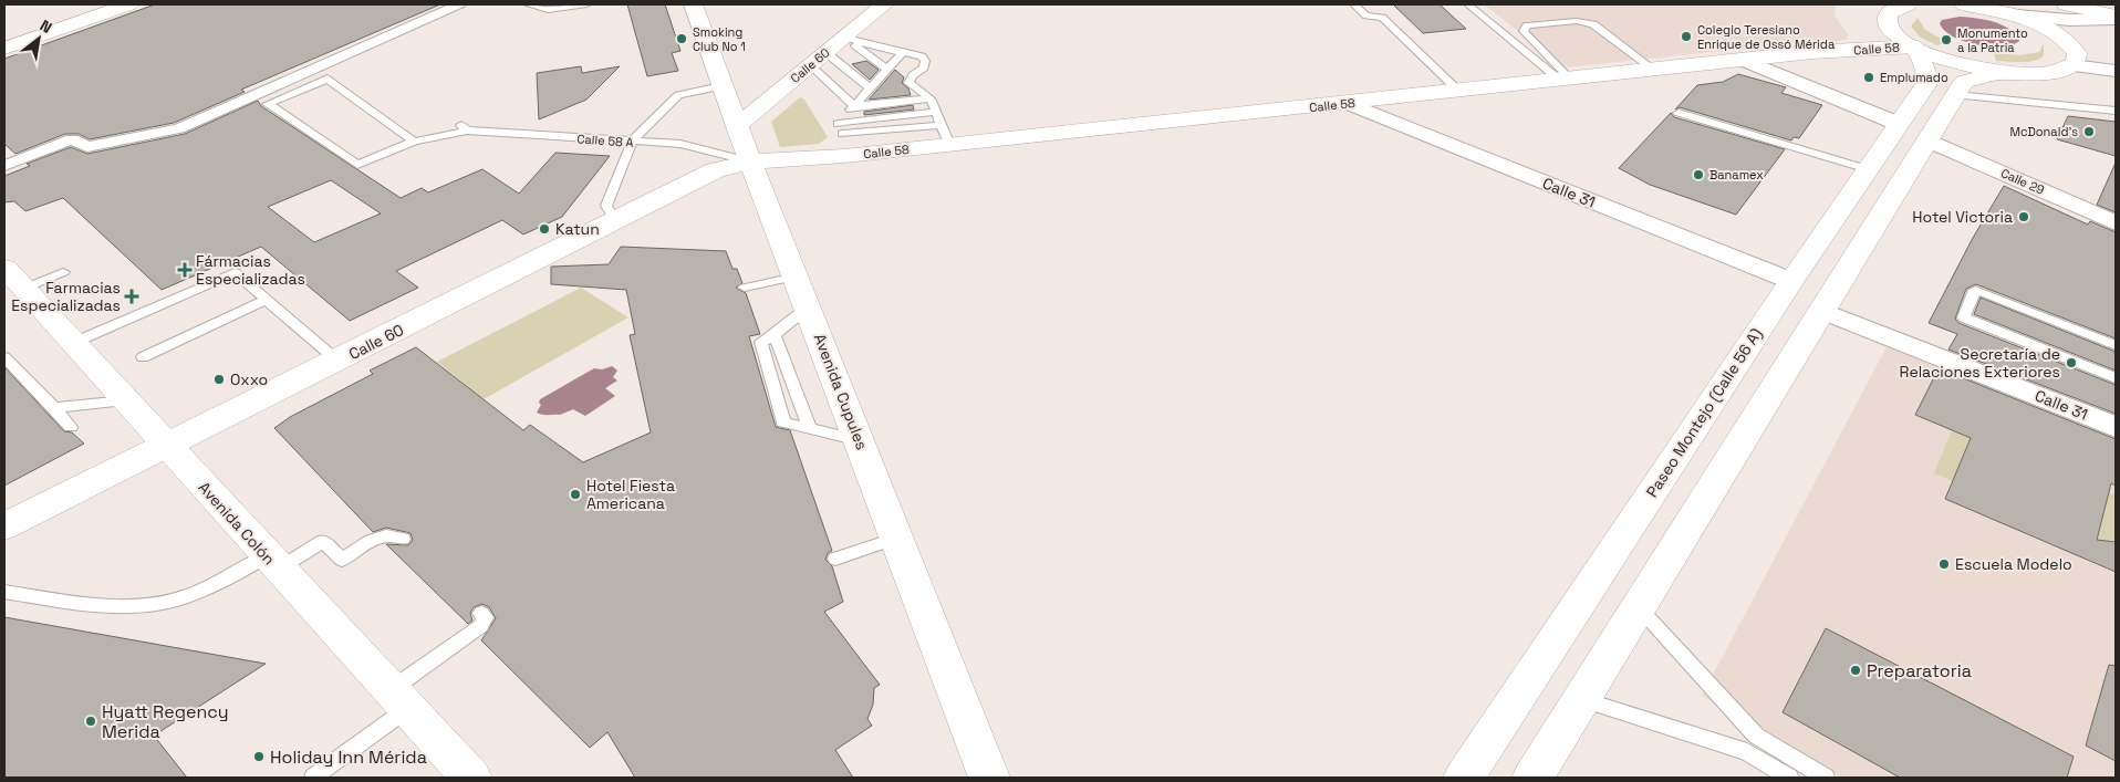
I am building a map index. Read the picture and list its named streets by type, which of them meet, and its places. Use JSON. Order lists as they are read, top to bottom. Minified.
{"streets":{"main road":["Calle 58","Calle 60","Avenida Cupules","Paseo Montejo (Calle 56 A)","Avenida Colón"],"street":["Calle 29","Calle 31"],"lane":["Calle 58 A"]},"crossings":[["Calle 58","Calle 60"],["Calle 58","Calle 58 A"],["Calle 58","Calle 31"],["Calle 58","Avenida Cupules"],["Calle 58","Paseo Montejo (Calle 56 A)"],["Calle 60","Calle 58 A"],["Calle 60","Avenida Cupules"],["Calle 60","Avenida Colón"],["Calle 58 A","Avenida Cupules"],["Calle 31","Paseo Montejo (Calle 56 A)"]],"places":{"other":["Colegio Teresiano Enrique de Ossó Mérida","Smoking Club No 1","Monumento a la Patria","Emplumado","McDonald's","Banamex","Hotel Victoria","Katun","Secretaría de Relaciones Exteriores","Oxxo","Hotel Fiesta Americana","Escuela Modelo","Preparatoria","Hyatt Regency Merida","Holiday Inn Mérida"],"health":["Fármacias Especializadas","Farmacias Especializadas"]},"north":"top right"}
